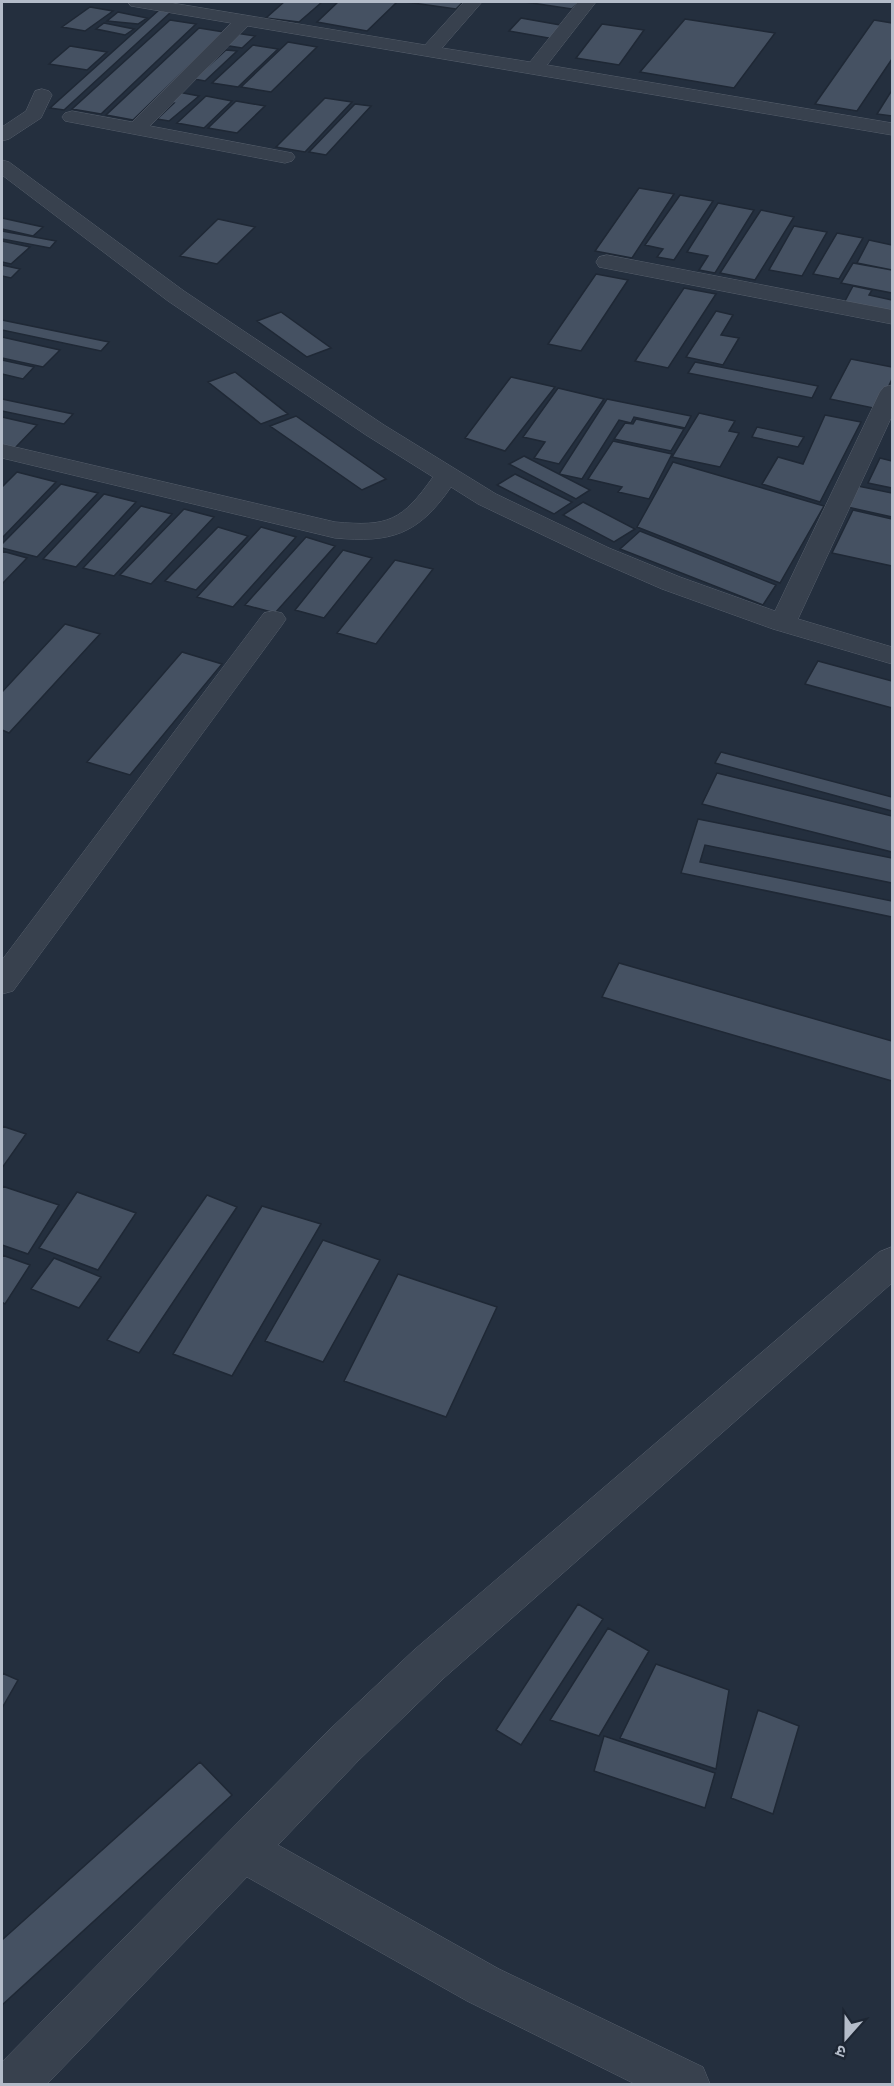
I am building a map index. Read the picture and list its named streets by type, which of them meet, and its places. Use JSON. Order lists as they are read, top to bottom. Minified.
{"north":"bottom"}
